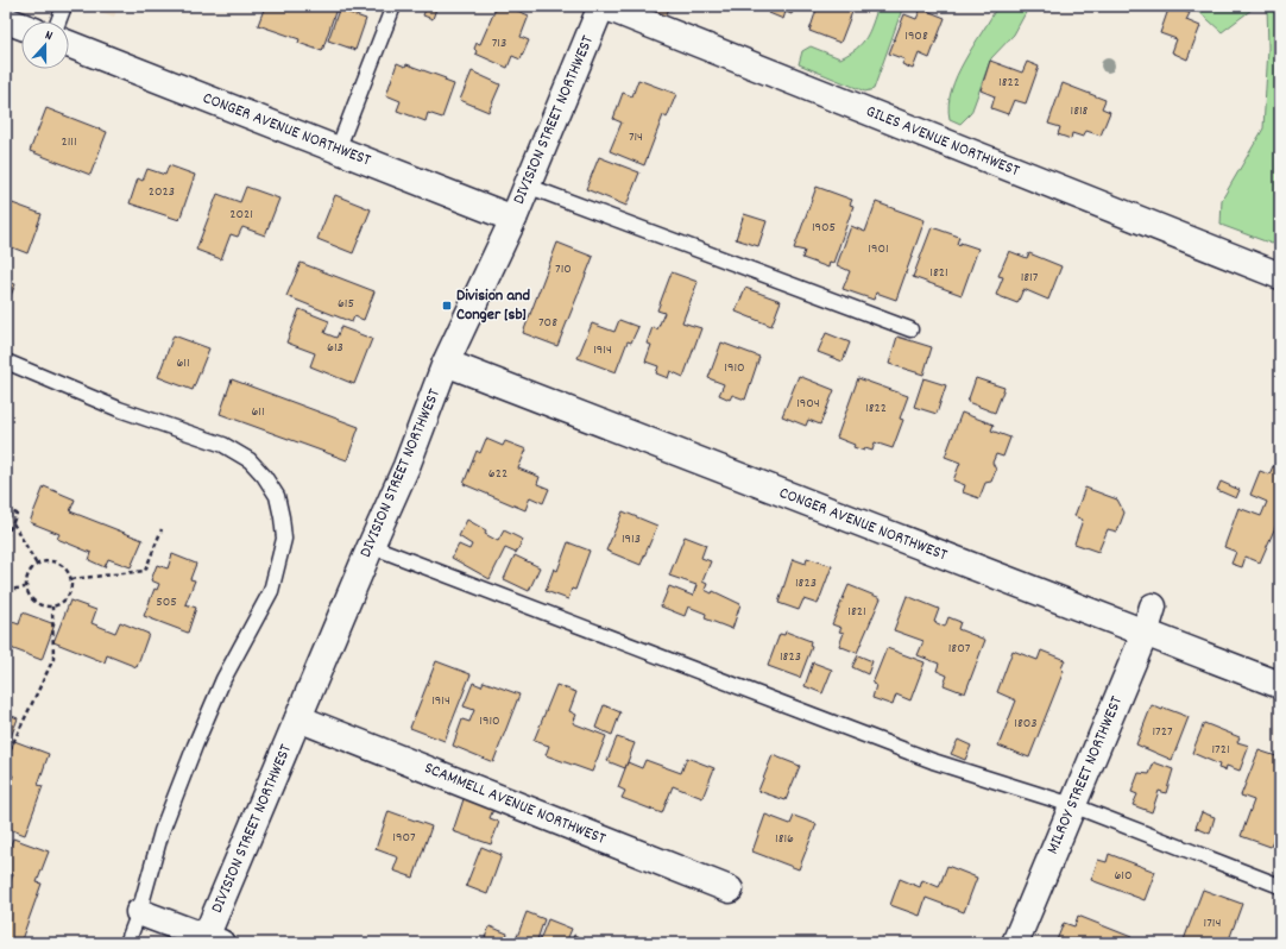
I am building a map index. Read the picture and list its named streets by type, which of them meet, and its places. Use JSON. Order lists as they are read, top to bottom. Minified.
{"streets":{"street":["DIVISION STREET NORTHWEST","CONGER AVENUE NORTHWEST","GILES AVENUE NORTHWEST","MILROY STREET NORTHWEST","SCAMMELL AVENUE NORTHWEST"]},"crossings":[["DIVISION STREET NORTHWEST","CONGER AVENUE NORTHWEST"],["DIVISION STREET NORTHWEST","GILES AVENUE NORTHWEST"],["DIVISION STREET NORTHWEST","SCAMMELL AVENUE NORTHWEST"],["CONGER AVENUE NORTHWEST","MILROY STREET NORTHWEST"]],"places":{"transit":["Division and Conger [sb]"]},"house_numbers":["1908","713","1822","1818","714","2111","2023","2021","1905","1901","710","1821","1817","615","708","613","1914","611","1910","1904","1822","611","622","1913","1823","505","1821","1807","1823","1914","1910","1803","1727","1721","1907","1816","610","1714"],"north":"top"}
